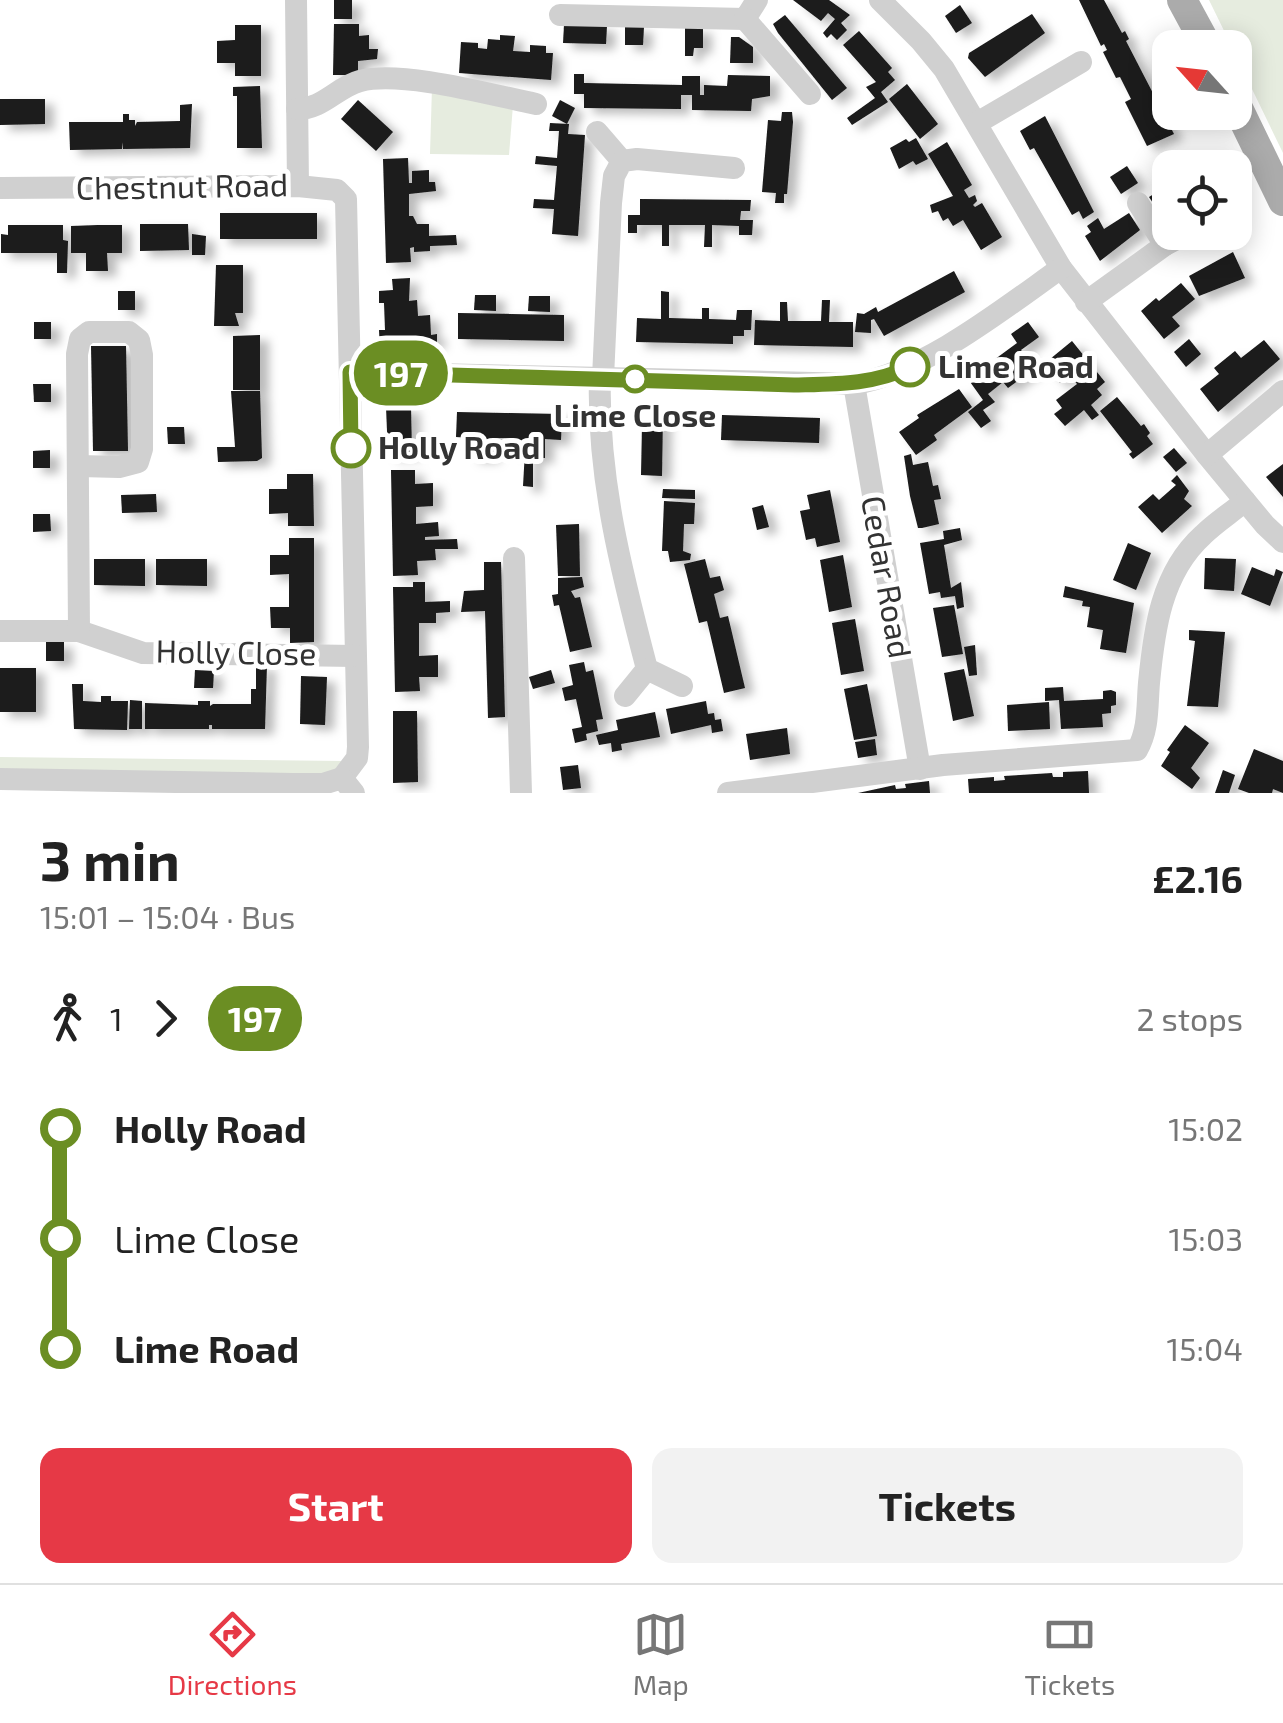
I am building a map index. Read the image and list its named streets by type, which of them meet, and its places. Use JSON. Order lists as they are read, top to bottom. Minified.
{"streets":{"street":["Chestnut Road","Cedar Road","Holly Close"]},"places":["Lime Road","Lime Close","Holly Road"],"lines":["bus line 197"],"north":"top left","page":{"on_map":"197","heading":["3 min","15:01 – 15:04 · Bus","£2.16"],"legs":["1","197","2 stops"],"list":[{"name":"Holly Road","value":"15:02"},{"name":"Lime Close","value":"15:03"},{"name":"Lime Road","value":"15:04"}],"buttons":["Start","Tickets"],"tabs":["Directions","Map","Tickets"]}}
